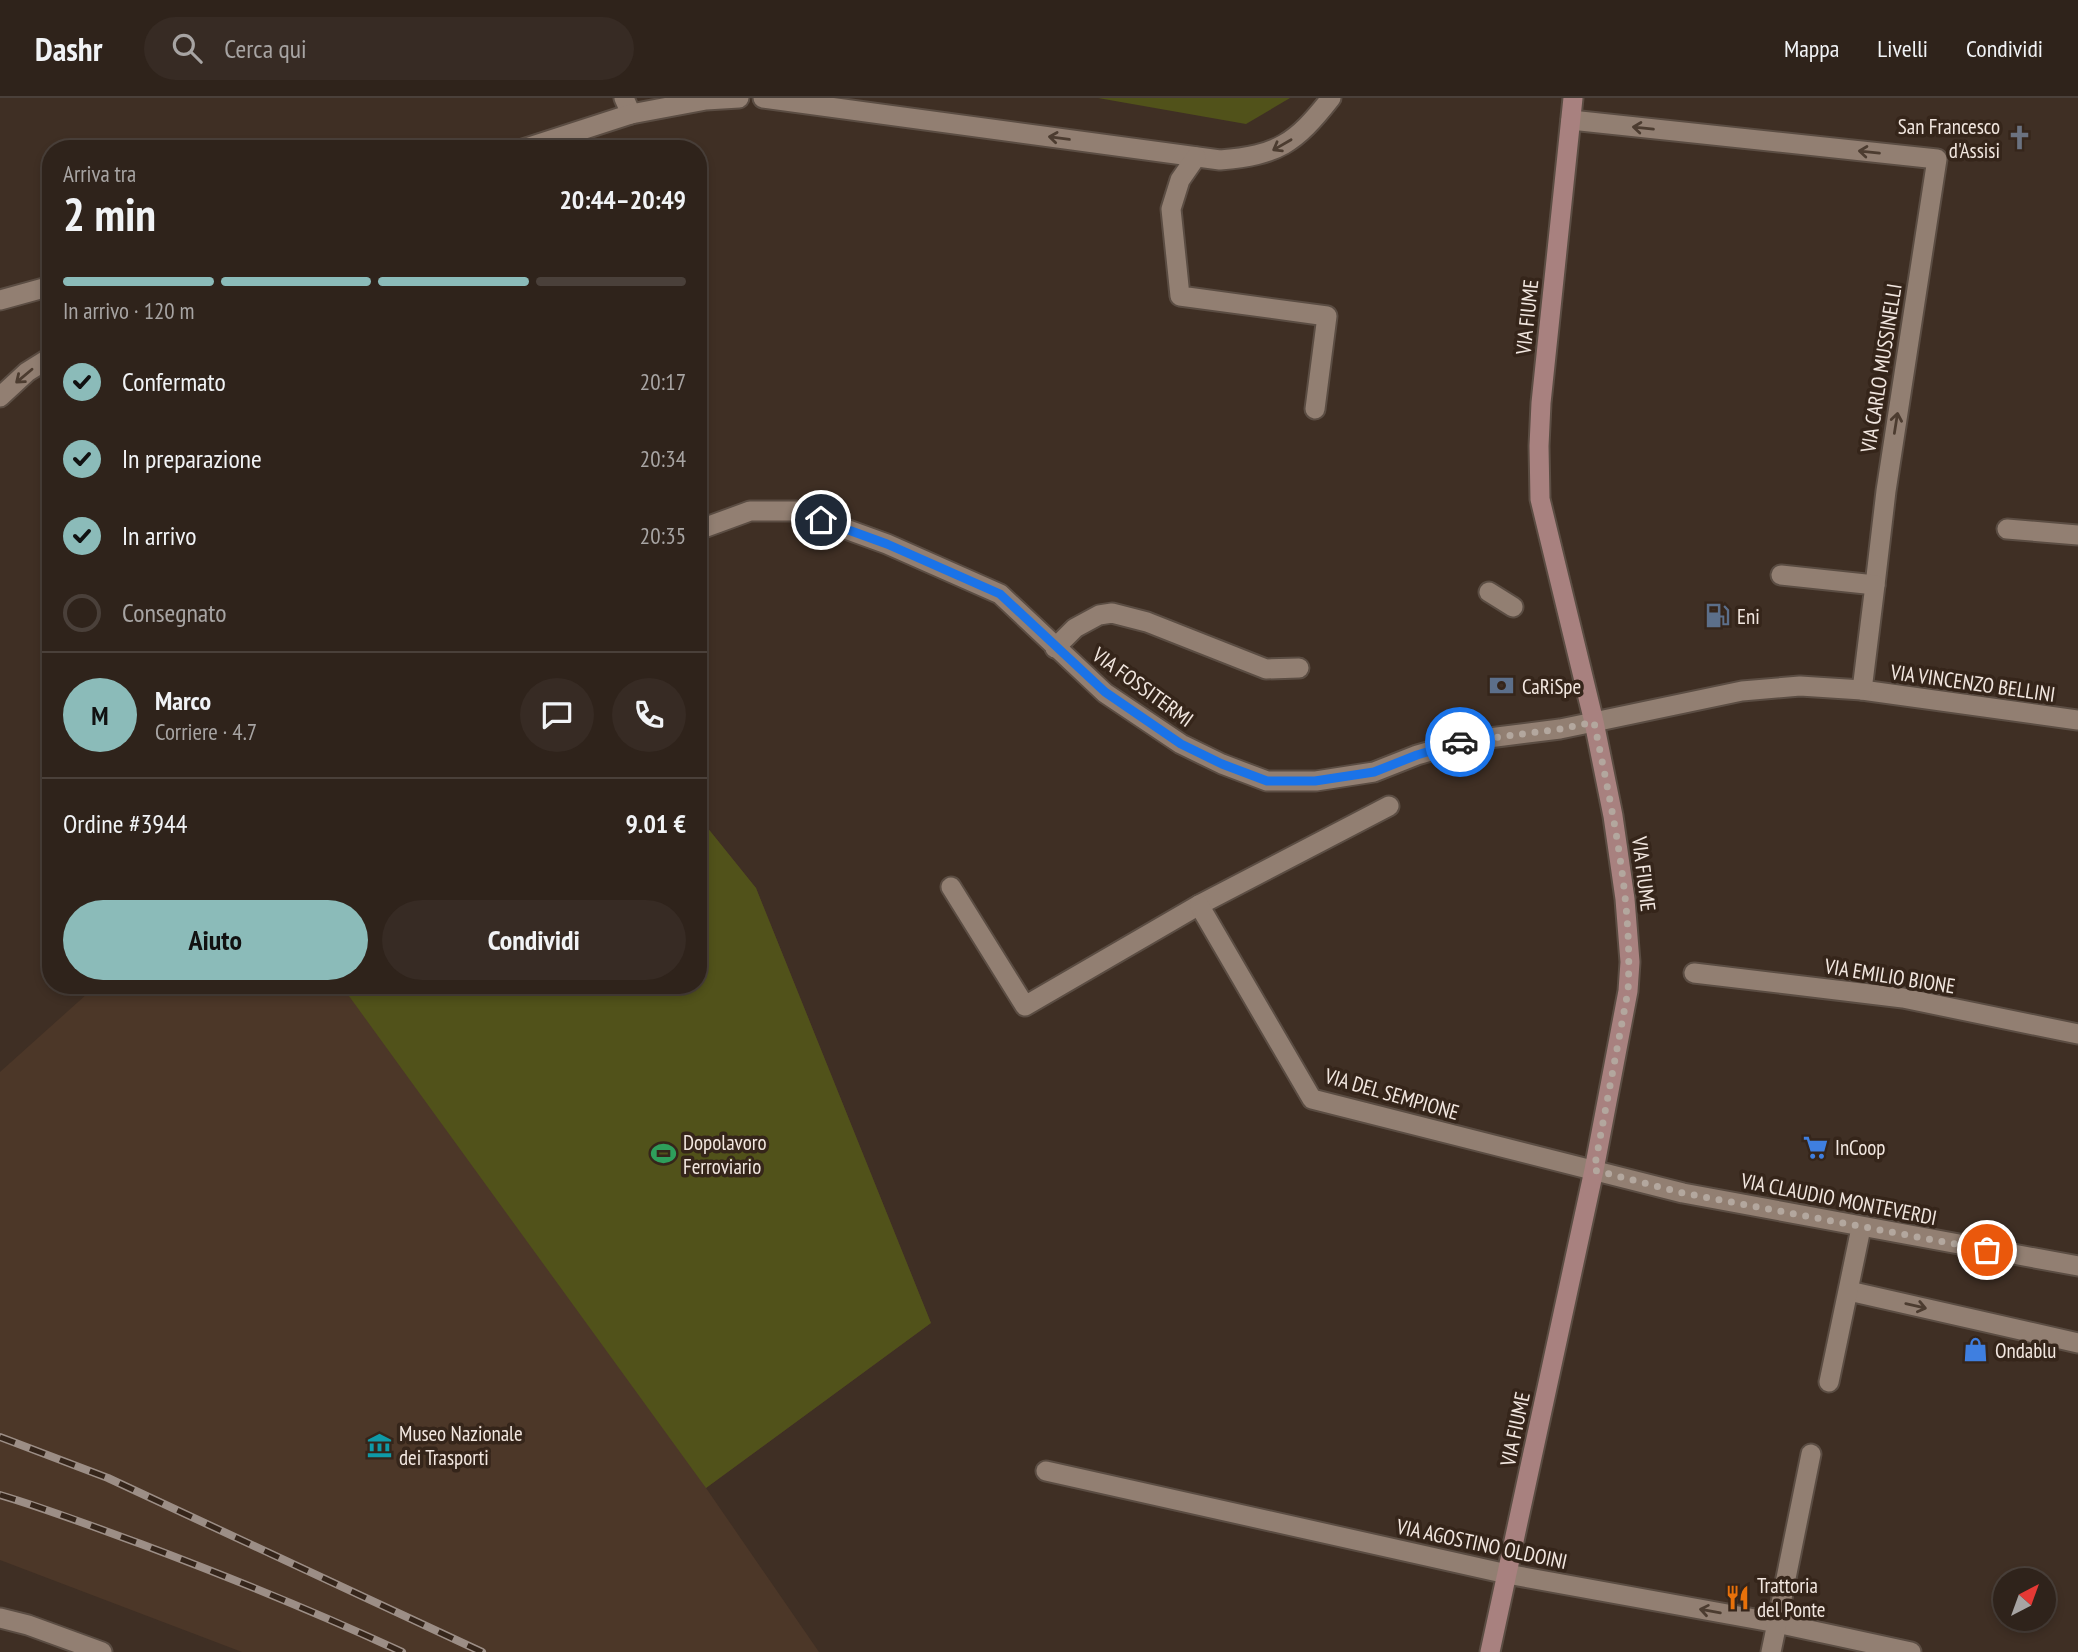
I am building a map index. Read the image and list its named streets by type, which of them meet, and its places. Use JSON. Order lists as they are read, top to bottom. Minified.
{"streets":{"main road":["VIA FIUME"],"street":["VIA CARLO MUSSINELLI","VIA VINCENZO BELLINI","VIA FOSSITERMI","VIA EMILIO BIONE","VIA DEL SEMPIONE","VIA CLAUDIO MONTEVERDI","VIA AGOSTINO OLDOINI"]},"crossings":[["VIA FIUME","VIA CARLO MUSSINELLI"],["VIA FIUME","VIA FOSSITERMI"],["VIA FIUME","VIA DEL SEMPIONE"],["VIA FIUME","VIA CLAUDIO MONTEVERDI"],["VIA FIUME","VIA AGOSTINO OLDOINI"],["VIA CARLO MUSSINELLI","VIA VINCENZO BELLINI"],["VIA CARLO MUSSINELLI","VIA FOSSITERMI"],["VIA VINCENZO BELLINI","VIA FOSSITERMI"],["VIA DEL SEMPIONE","VIA CLAUDIO MONTEVERDI"]],"places":{"church":["San Francesco d'Assisi"],"fuel station":["Eni"],"bank":["CaRiSpe"],"supermarket":["InCoop"],"sports":["Dopolavoro Ferroviario"],"shop":["Ondablu"],"museum":["Museo Nazionale dei Trasporti"],"restaurant":["Trattoria del Ponte"]},"north":"top right","page":{"header":"Dashr","search":"Cerca qui","nav":["Mappa","Livelli","Condividi"],"heading":["2 min","Arriva tra","20:44–20:49"],"panel":["Marco","Corriere · 4.7","Ordine #3944","9.01 €"],"bar":"In arrivo · 120 m","list":[["Confermato","20:17"],["In preparazione","20:34"],["In arrivo","20:35"],"Consegnato"],"round":"M","buttons":["Aiuto","Condividi"]}}
